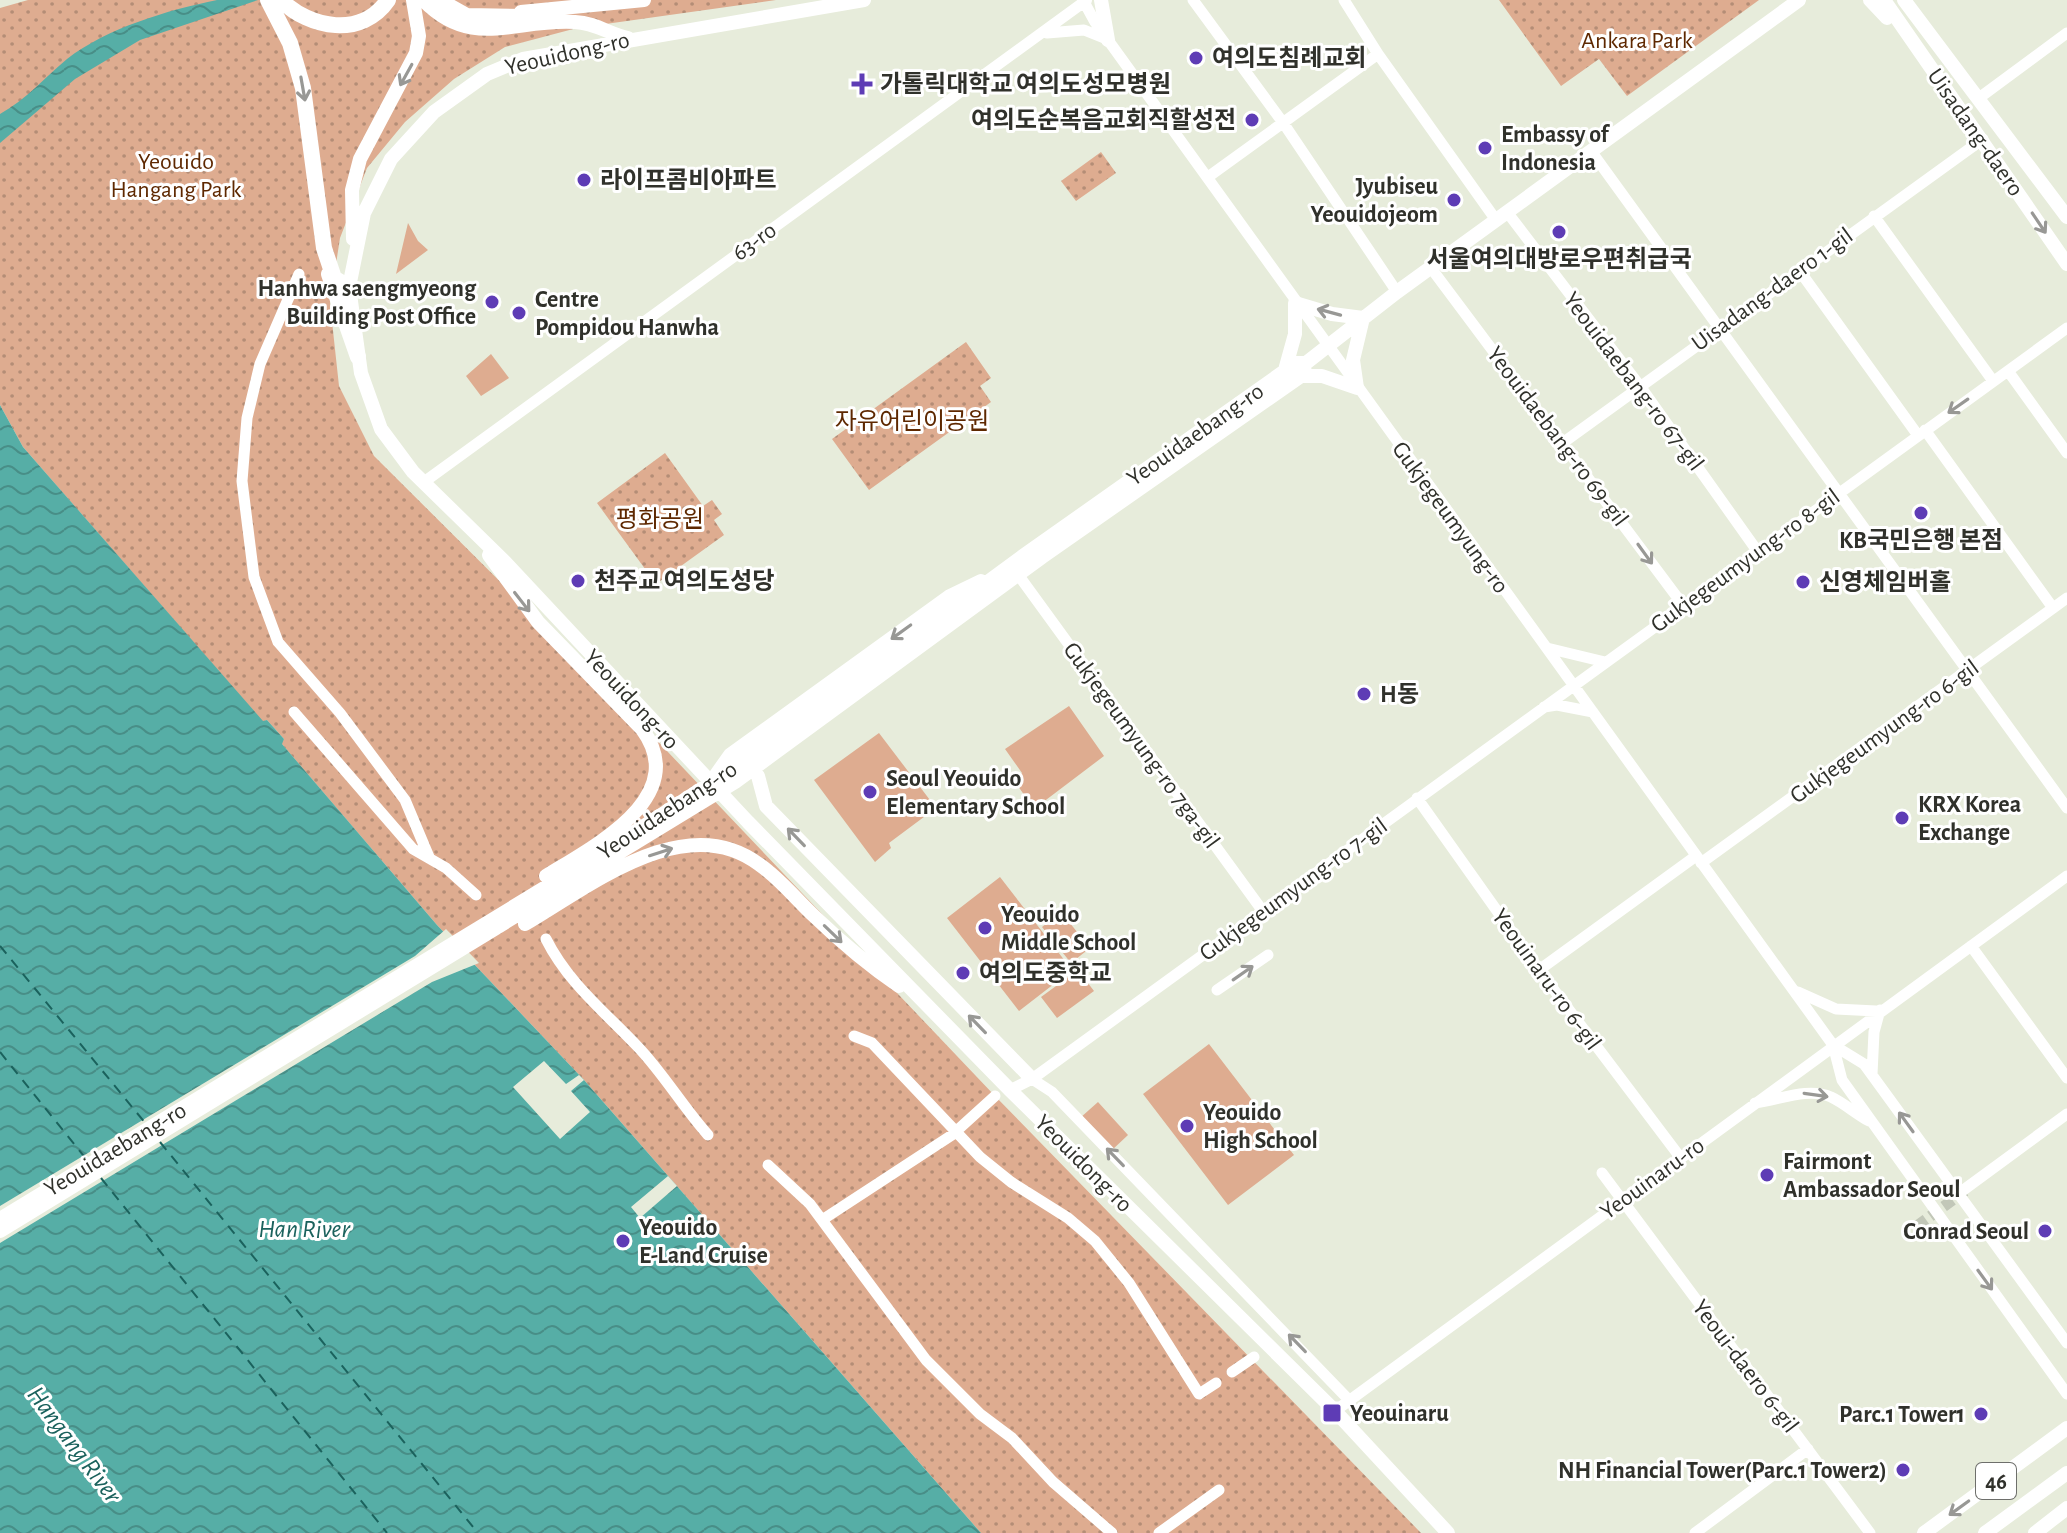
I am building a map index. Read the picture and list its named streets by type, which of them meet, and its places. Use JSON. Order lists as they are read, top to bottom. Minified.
{"streets":{"main road":["Yeouidong-ro","Uisadang-daero","Yeouidaebang-ro","46"],"street":["63-ro","Uisadang-daero 1-gil","Yeouidaebang-ro 67-gil","Yeouidaebang-ro 69-gil","Gukjegeumyung-ro","Gukjegeumyung-ro 8-gil","Gukjegeumyung-ro 6-gil","Gukjegeumyung-ro 7ga-gil","Gukjegeumyung-ro 7-gil","Yeouinaru-ro 6-gil","Yeouinaru-ro","Yeoui-daero 6-gil"]},"crossings":[["Yeouidong-ro","63-ro"],["Yeouidong-ro","Gukjegeumyung-ro 7-gil"],["Yeouidong-ro","Yeouinaru-ro"],["Uisadang-daero","Uisadang-daero 1-gil"],["63-ro","Gukjegeumyung-ro"],["Uisadang-daero 1-gil","Yeouidaebang-ro 67-gil"],["Uisadang-daero 1-gil","Yeouidaebang-ro 69-gil"],["Yeouidaebang-ro 67-gil","Yeouidaebang-ro"],["Yeouidaebang-ro 67-gil","Gukjegeumyung-ro 8-gil"],["Yeouidaebang-ro","Yeouidaebang-ro 69-gil"],["Yeouidaebang-ro","Gukjegeumyung-ro"],["Yeouidaebang-ro 69-gil","Gukjegeumyung-ro 8-gil"],["Gukjegeumyung-ro","Gukjegeumyung-ro 8-gil"],["Gukjegeumyung-ro","Gukjegeumyung-ro 6-gil"],["Gukjegeumyung-ro","Gukjegeumyung-ro 7-gil"],["Gukjegeumyung-ro","Yeouinaru-ro"],["Gukjegeumyung-ro 8-gil","Gukjegeumyung-ro 7-gil"],["Gukjegeumyung-ro 7ga-gil","Gukjegeumyung-ro 7-gil"],["Gukjegeumyung-ro 7-gil","Yeouinaru-ro 6-gil"],["Yeouinaru-ro 6-gil","Yeouinaru-ro"],["Yeouinaru-ro","Yeoui-daero 6-gil"]],"one_way":["Yeouidaebang-ro 69-gil"],"water":["Han River","Hangang River"],"parks":["Ankara Park","Yeouido Hangang Park","자유어린이공원","평화공원"],"places":{"other":["여의도침례교회","여의도순복음교회직할성전","Embassy of Indonesia","라이프콤비아파트","Jyubiseu Yeouidojeom","서울여의대방로우편취급국","Hanhwa saengmyeong Building Post Office","Centre Pompidou Hanwha","KB국민은행 본점","천주교 여의도성당","신영체임버홀","H동","Seoul Yeouido Elementary School","KRX Korea Exchange","Yeouido Middle School","여의도중학교","Yeouido High School","Fairmont Ambassador Seoul","Conrad Seoul","Yeouido E-Land Cruise","Parc.1 Tower1","NH Financial Tower(Parc.1 Tower2)"],"health":["가톨릭대학교 여의도성모병원"],"transit":["Yeouinaru"]}}
